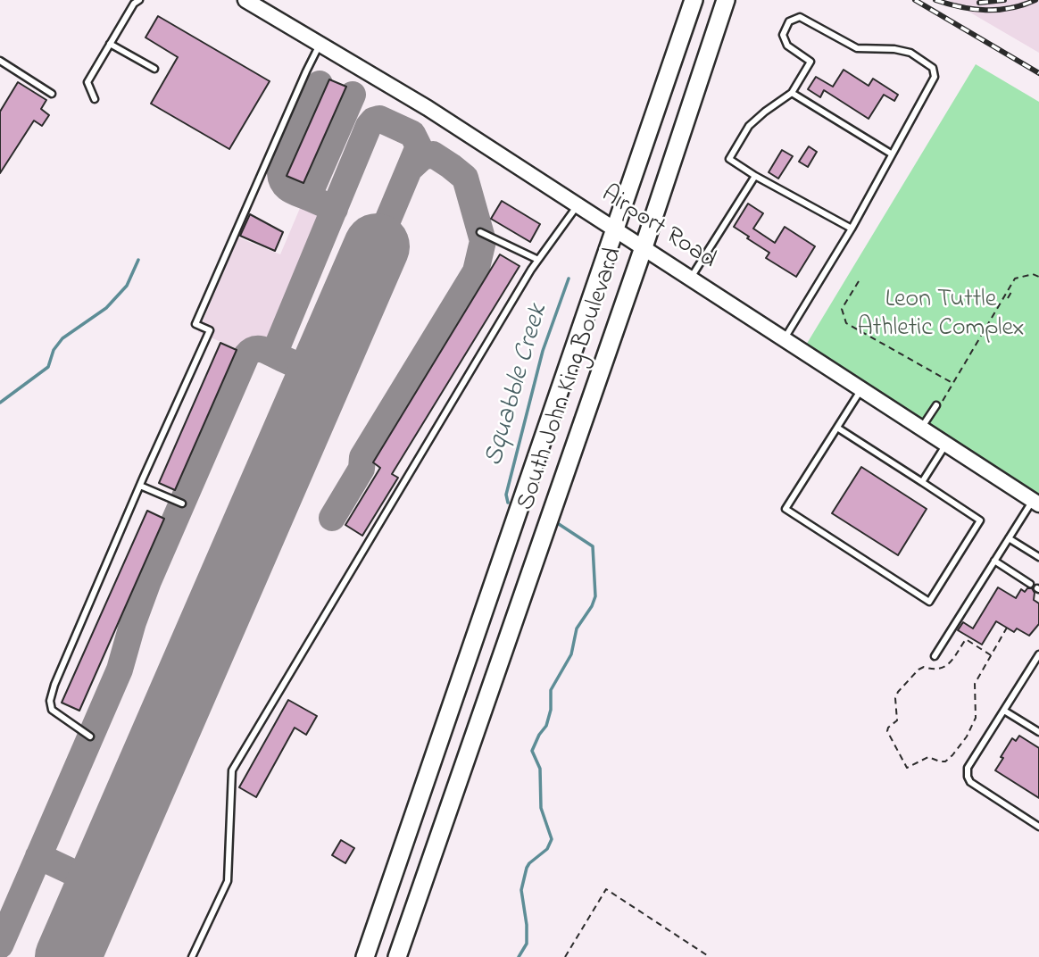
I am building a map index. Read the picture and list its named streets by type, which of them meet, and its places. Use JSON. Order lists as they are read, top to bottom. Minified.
{"streets":{"main road":["South John King Boulevard"],"street":["Airport Road"]},"crossings":[["Airport Road","South John King Boulevard"]],"water":["Squabble Creek"],"parks":["Leon Tuttle Athletic Complex"]}
